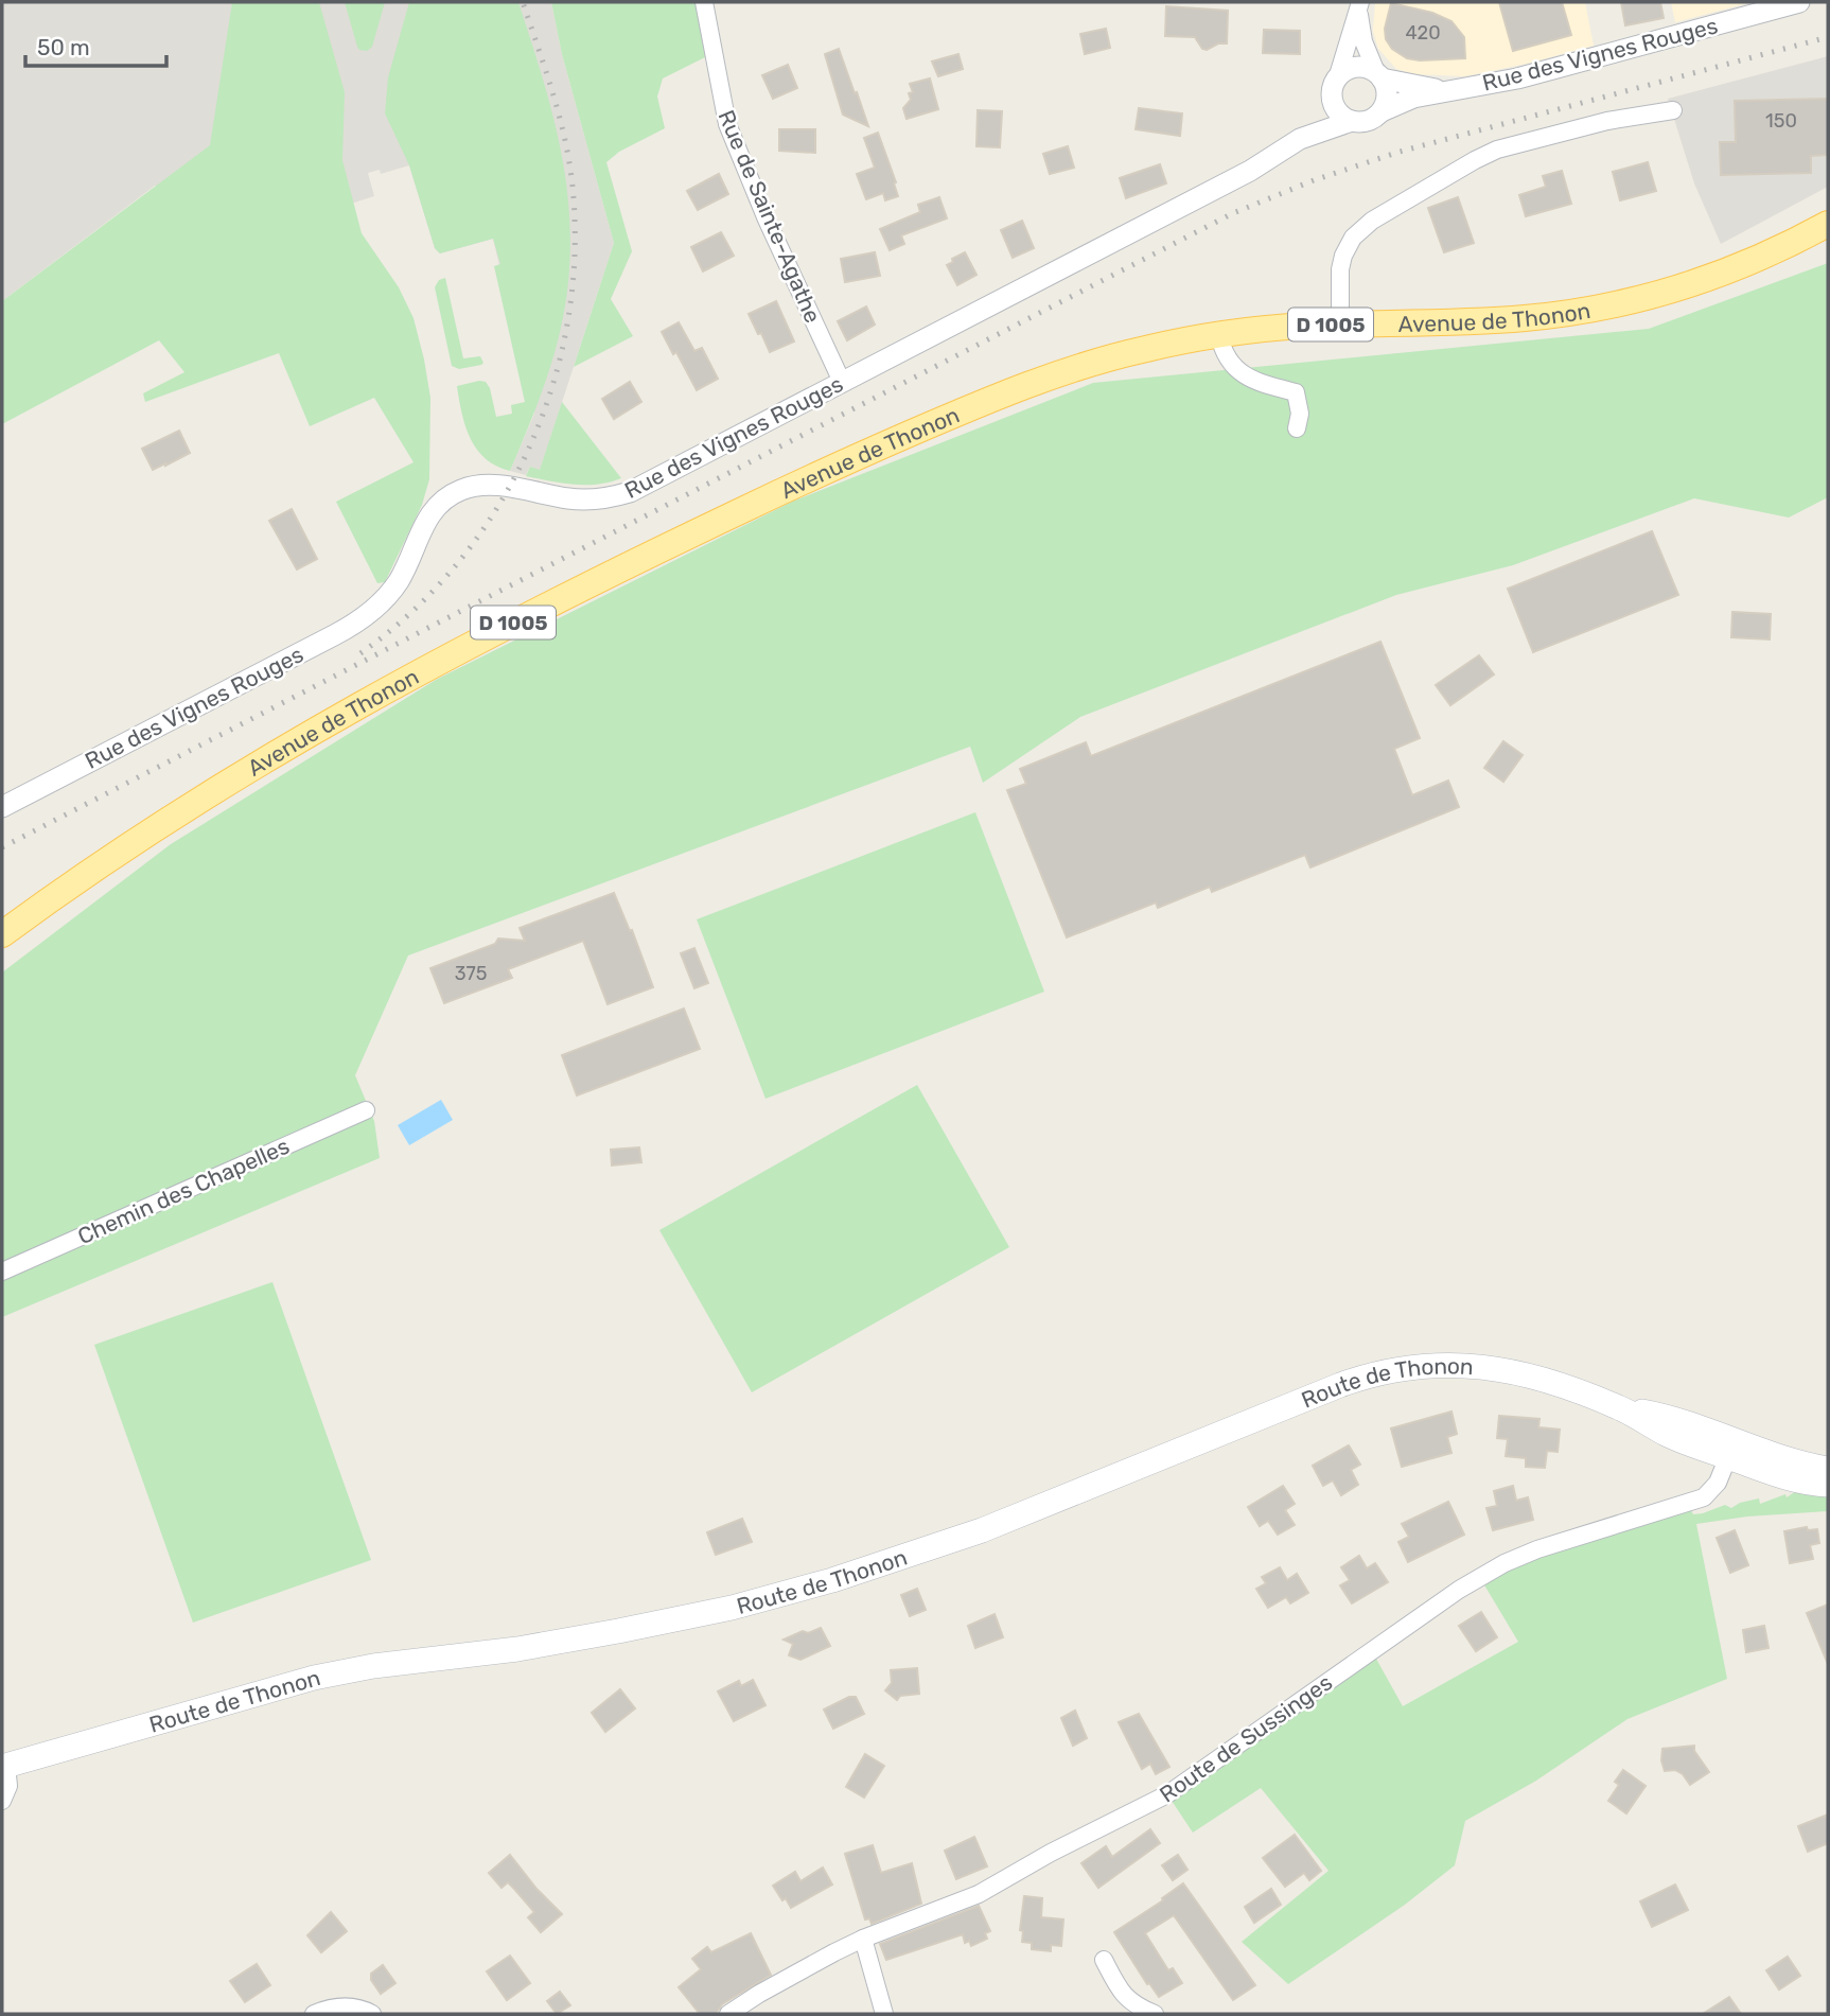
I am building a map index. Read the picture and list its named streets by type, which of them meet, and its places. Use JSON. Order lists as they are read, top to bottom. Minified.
{"streets":{"main road":["Avenue de Thonon","D 1005","Route de Thonon"],"street":["Rue des Vignes Rouges","Rue de Sainte-Agathe","Chemin des Chapelles","Route de Sussinges"]},"crossings":[["Rue des Vignes Rouges","Rue de Sainte-Agathe"],["Route de Thonon","Route de Sussinges"]],"house_numbers":["420","150","375"],"scale_bar":"50 m"}
